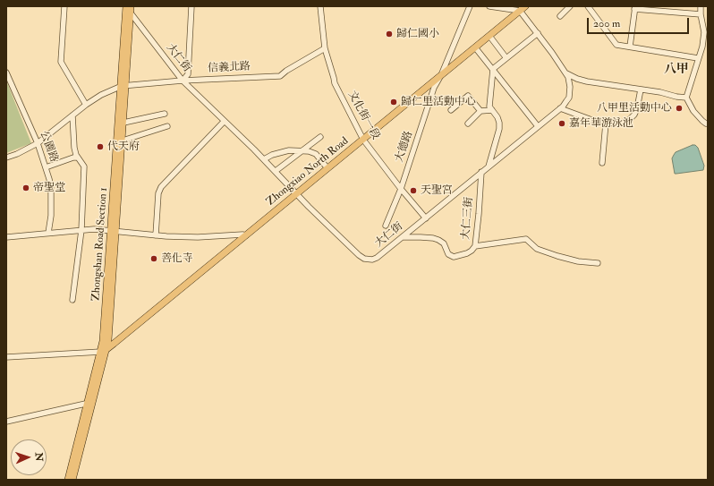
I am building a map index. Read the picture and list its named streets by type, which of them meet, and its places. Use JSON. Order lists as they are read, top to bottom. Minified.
{"streets":{"main road":["Zhongxiao North Road","Zhongshan Road Section 1"],"street":["大仁街","信義北路","文化街一段","公園路","大德路","大仁三街"]},"crossings":[["大仁街","信義北路"],["大仁街","文化街一段"],["大仁街","Zhongxiao North Road"],["大仁街","大仁三街"],["大仁街","Zhongshan Road Section 1"],["信義北路","文化街一段"],["信義北路","公園路"],["信義北路","Zhongshan Road Section 1"],["文化街一段","大德路"],["文化街一段","Zhongxiao North Road"],["大德路","Zhongxiao North Road"],["Zhongxiao North Road","Zhongshan Road Section 1"]],"districts":["八甲"],"places":["歸仁國小","歸仁里活動中心","八甲里活動中心","嘉年華游泳池","代天府","帝聖堂","天聖宮","善化寺"],"scale_bar":"200 m","north":"right"}
